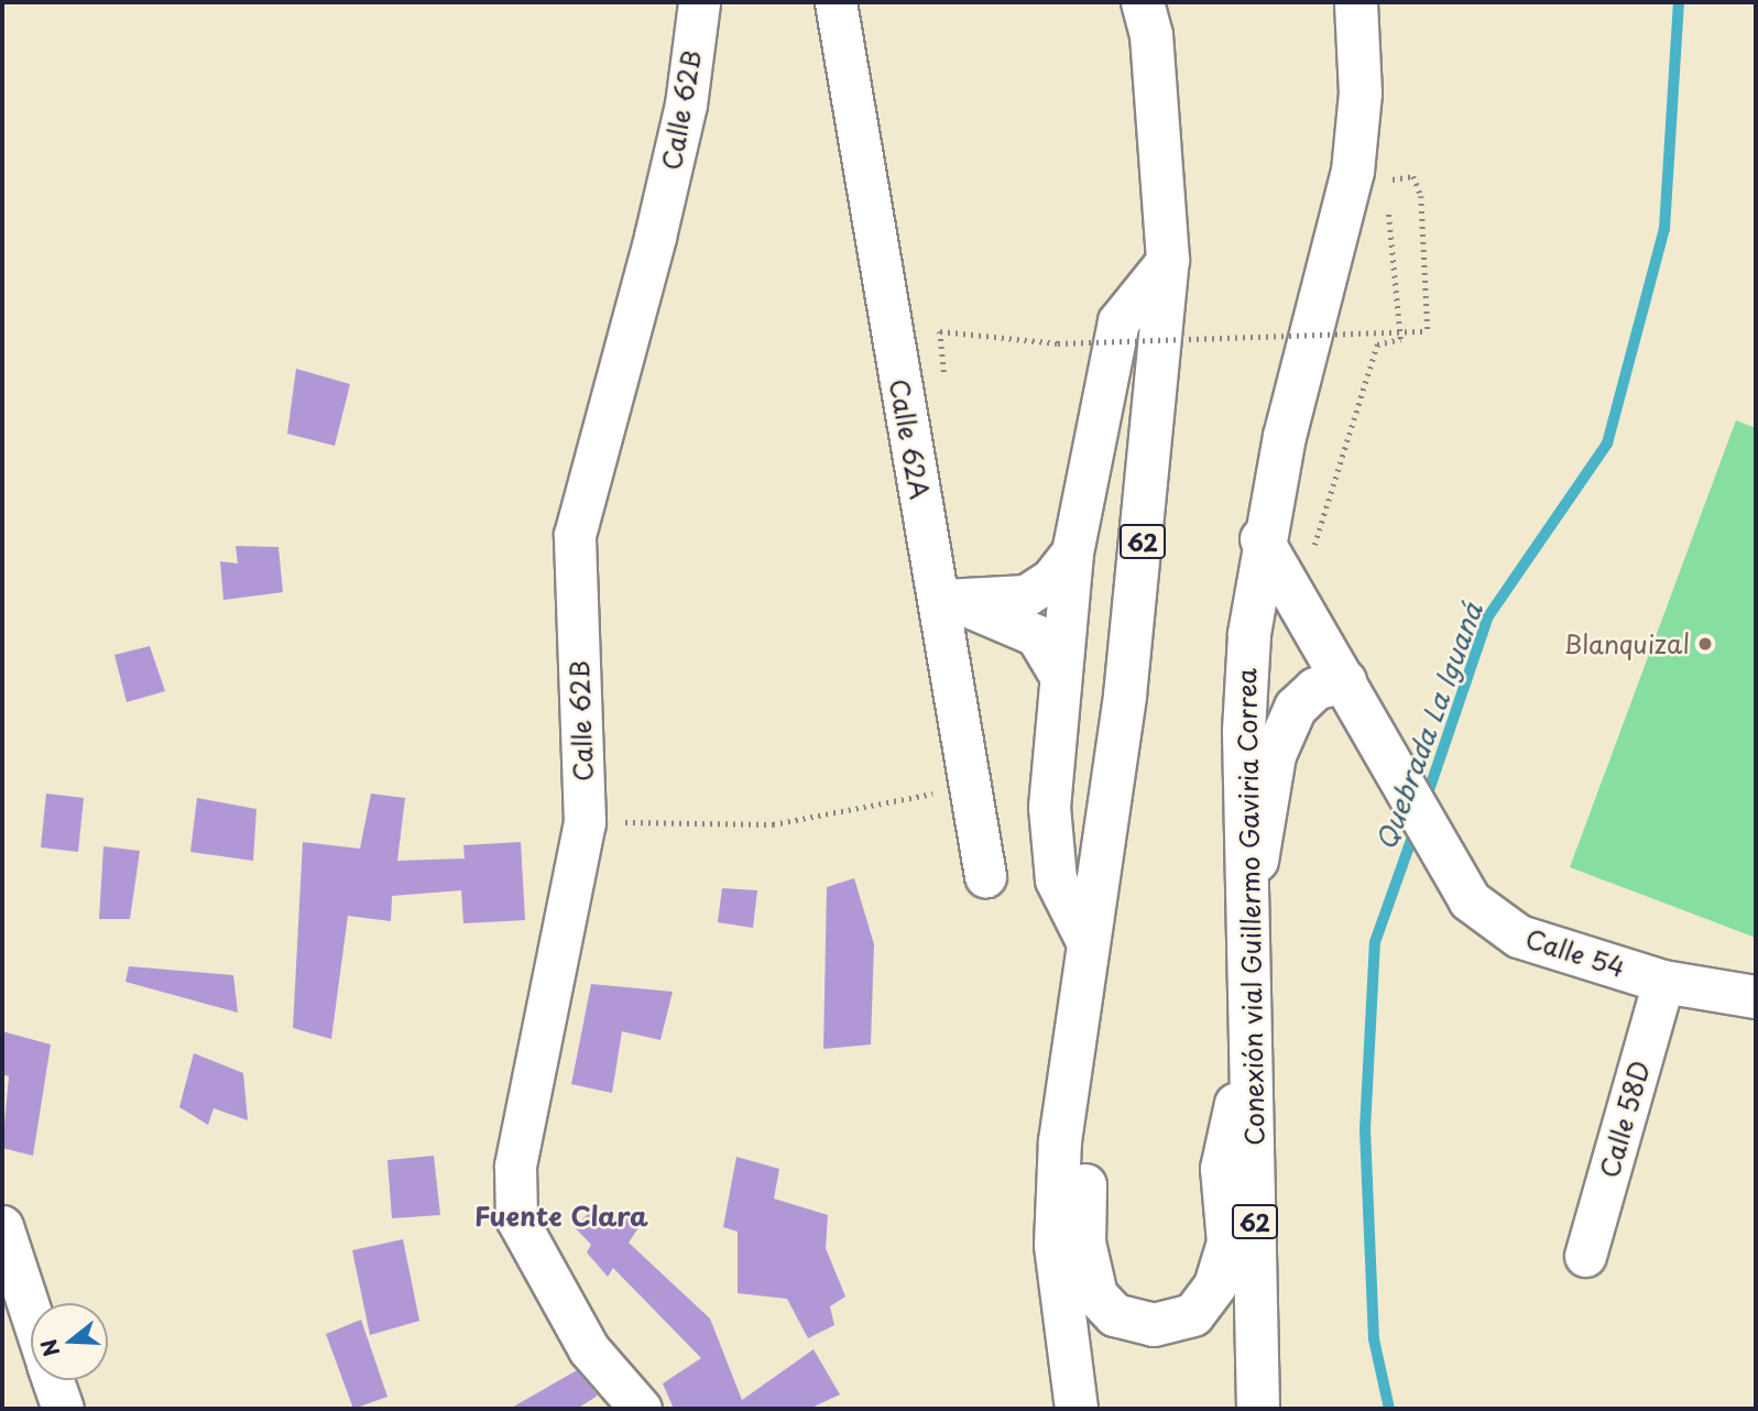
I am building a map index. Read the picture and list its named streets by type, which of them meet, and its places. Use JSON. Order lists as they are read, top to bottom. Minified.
{"streets":{"main road":["62","Conexión vial Guillermo Gaviria Correa","Calle 54"],"street":["Calle 62B","Calle 62A","Calle 58D"]},"crossings":[["Conexión vial Guillermo Gaviria Correa","Calle 54"],["Calle 54","Calle 58D"]],"districts":["Fuente Clara"],"water":["Quebrada La Iguaná"],"places":["Blanquizal"],"north":"left"}
